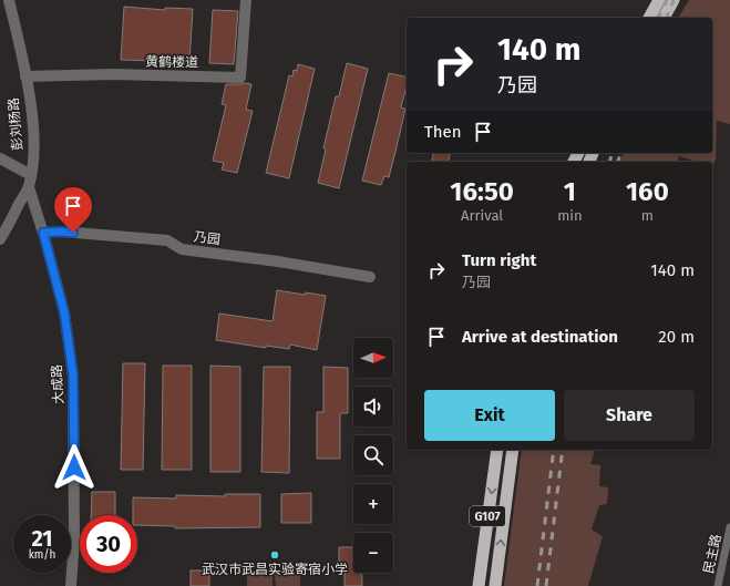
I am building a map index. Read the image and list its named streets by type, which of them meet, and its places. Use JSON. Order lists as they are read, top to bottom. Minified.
{"streets":{"highway":["G107"],"street":["黄鹤楼道","彭刘杨路","乃园","大成路","民主路"]},"crossings":[["黄鹤楼道","彭刘杨路"],["彭刘杨路","大成路"],["乃园","大成路"]],"places":["武汉市武昌实验寄宿小学"],"north":"right","page":{"turn":["140 m","乃园"],"then":"Then","eta":["16:50","Arrival","1","min","160","m"],"list":[{"name":"Turn right","note":"乃园","value":"140 m"},{"name":"Arrive at destination","value":"20 m"}],"map_buttons":["+","−"],"buttons":["Exit","Share"],"speed":"21 km/h","limit":"30"}}
